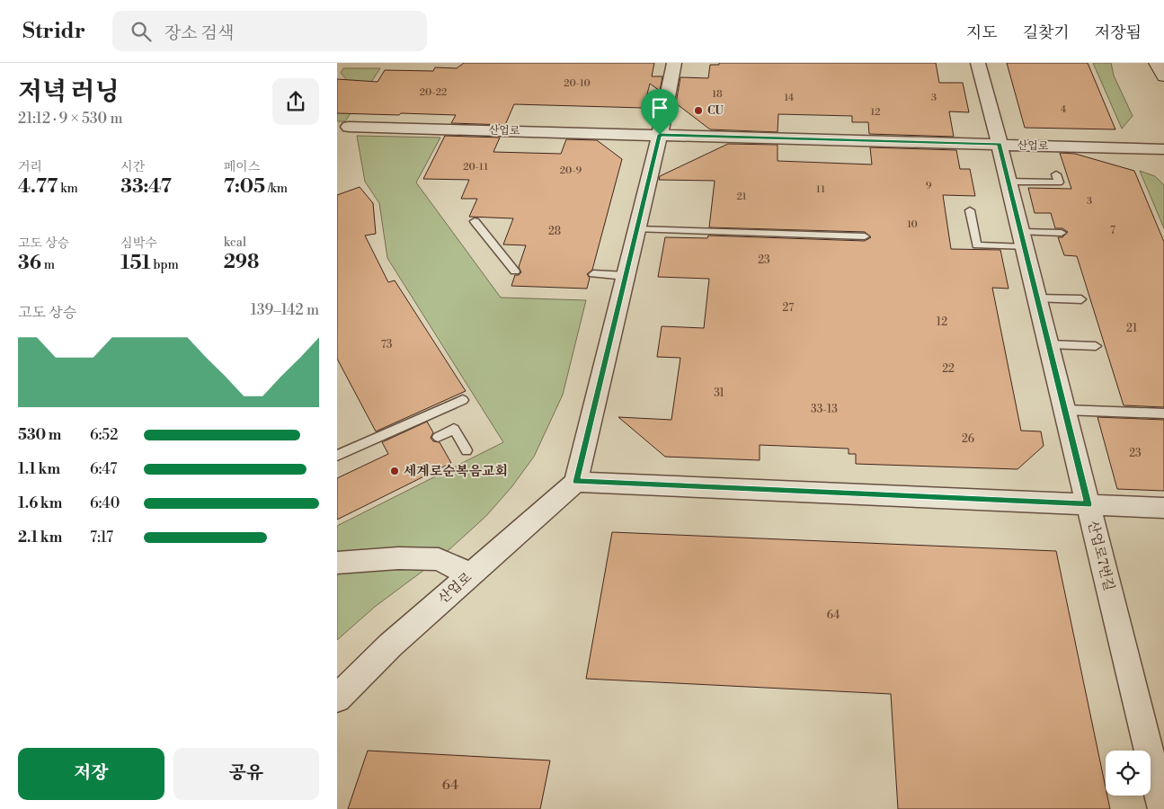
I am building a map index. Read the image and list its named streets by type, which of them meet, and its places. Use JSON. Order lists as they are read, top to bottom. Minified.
{"streets":{"street":["산업로","산업로7번길"]},"crossings":[["산업로","산업로7번길"]],"places":["CU","세계로순복음교회"],"house_numbers":["20-10","20-22","18","14","3","4","12","20-11","20-9","9","11","21","3","10","7","28","23","27","12","21","73","22","31","33-13","26","23","64","64"],"page":{"header":"Stridr","search":"장소 검색","nav":["지도","길찾기","저장됨"],"heading":["저녁 러닝","21:12 · 9 × 530 m"],"stats":[["거리","4.77 km"],["시간","33:47"],["페이스","7:05 /km"],["고도 상승","36 m"],["심박수","151 bpm"],["kcal","298"]],"chart":["고도 상승","139–142 m"],"list":[{"name":"530 m","note":"6:52"},{"name":"1.1 km","note":"6:47"},{"name":"1.6 km","note":"6:40"},{"name":"2.1 km","note":"7:17"}],"buttons":["저장","공유"]}}
